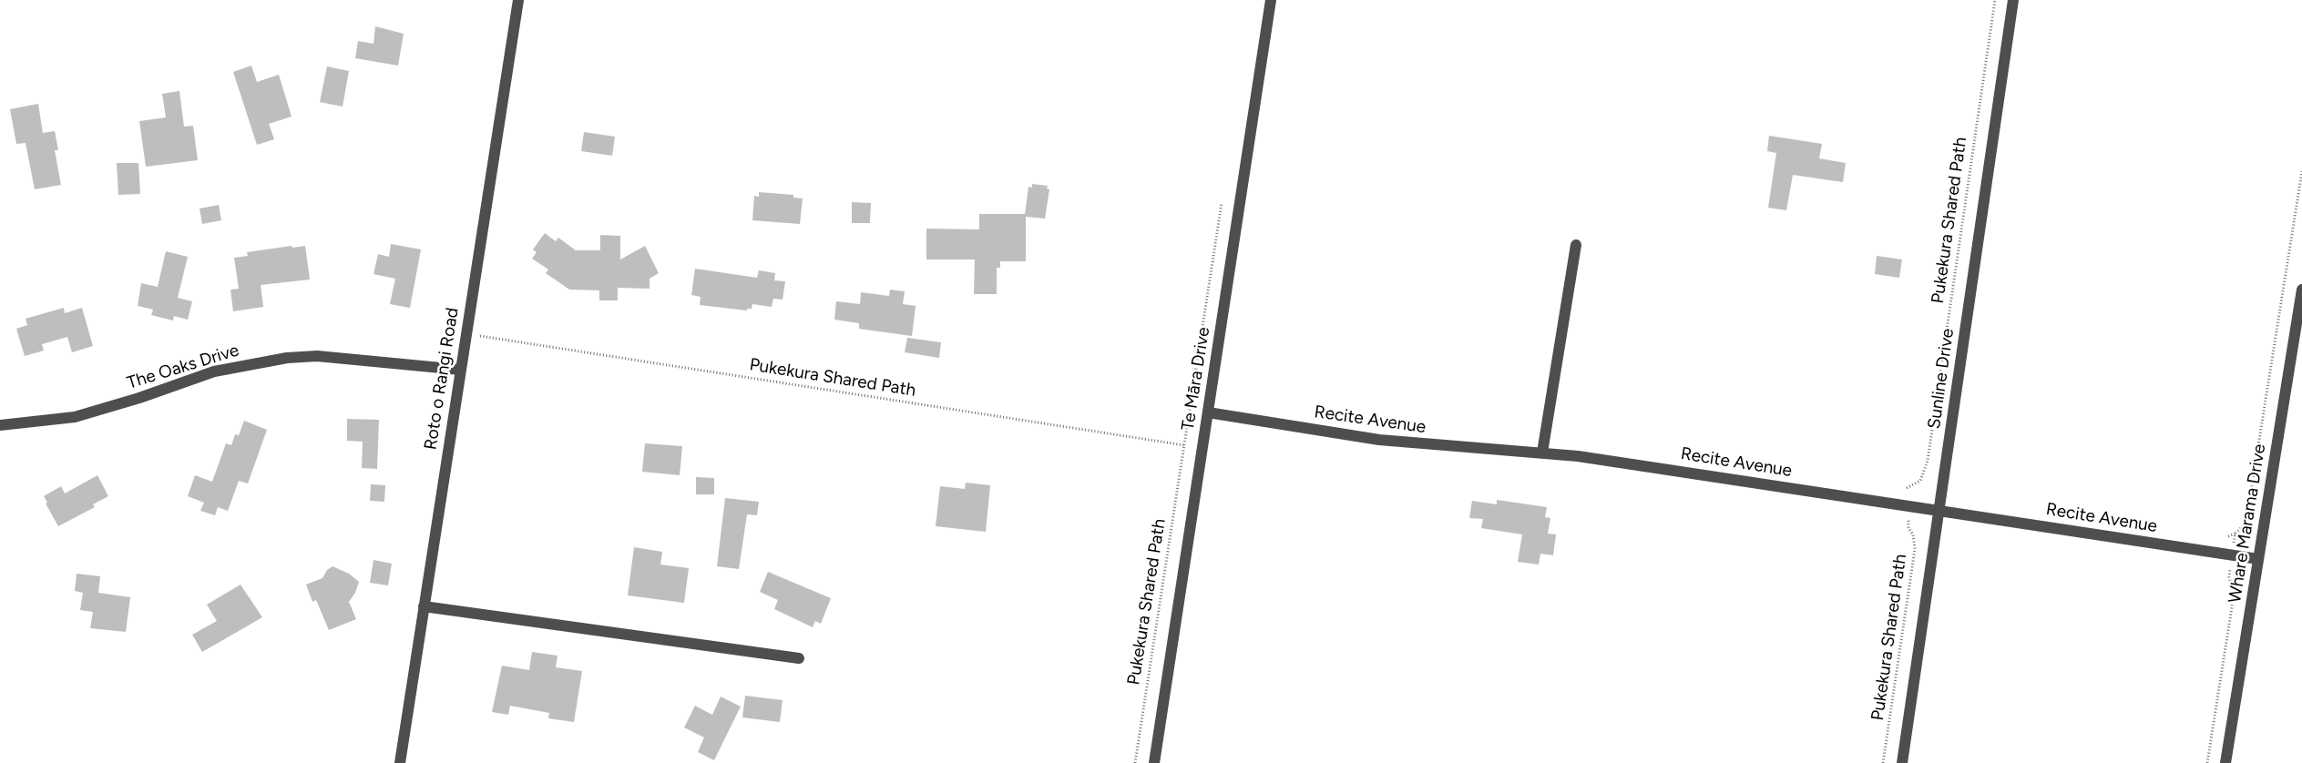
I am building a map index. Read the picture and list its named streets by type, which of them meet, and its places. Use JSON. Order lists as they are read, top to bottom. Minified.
{"streets":{"street":["The Oaks Drive","Roto o Rangi Road","Te Māra Drive","Sunline Drive","Recite Avenue","Whare Marama Drive"],"path":["Pukekura Shared Path"]},"crossings":[["The Oaks Drive","Roto o Rangi Road"],["Te Māra Drive","Recite Avenue"],["Sunline Drive","Recite Avenue"],["Recite Avenue","Whare Marama Drive"]]}
